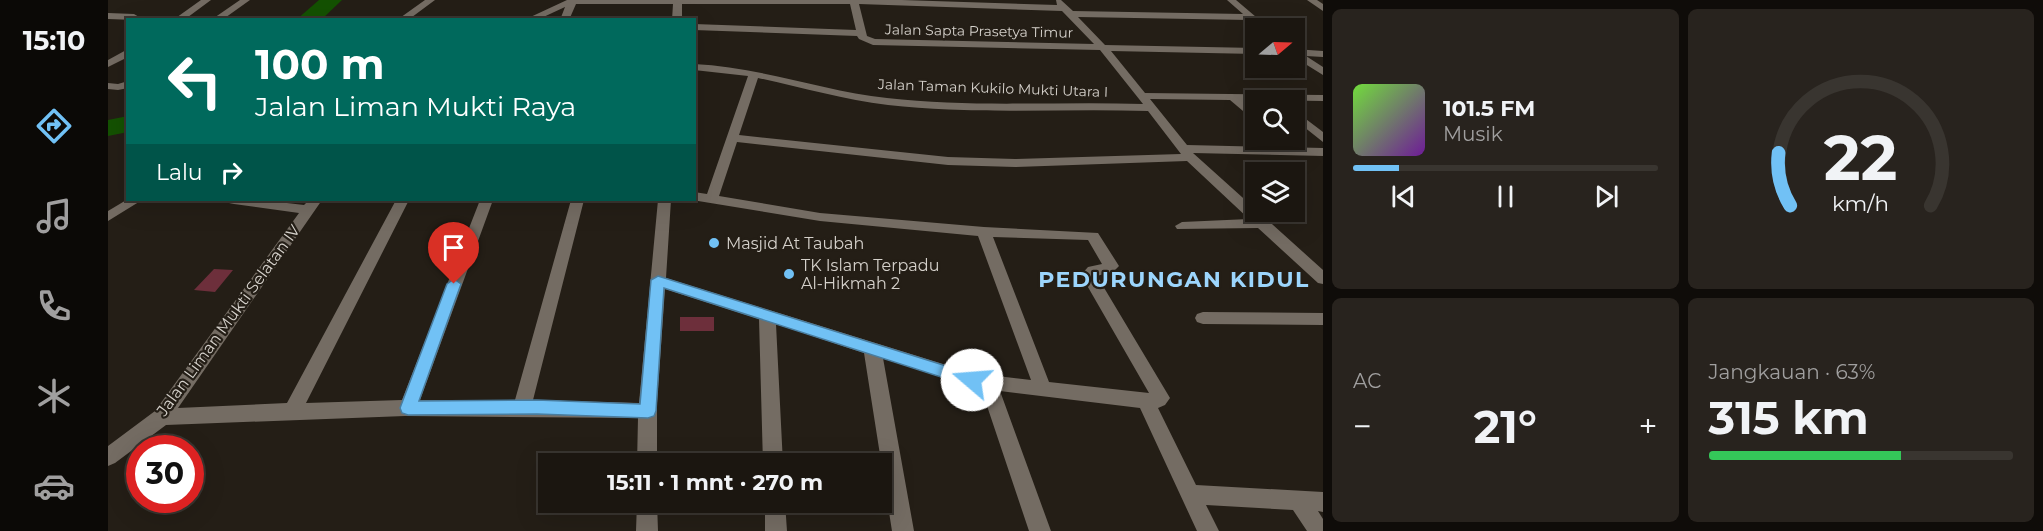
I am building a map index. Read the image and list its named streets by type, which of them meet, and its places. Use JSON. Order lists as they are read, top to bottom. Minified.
{"streets":{"street":["Jalan Sapta Prasetya Timur","Jalan Taman Kukilo Mukti Utara I","Jalan Liman Mukti Selatan IV"]},"districts":["PEDURUNGAN KIDUL"],"places":["Masjid At Taubah","TK Islam Terpadu Al-Hikmah 2"],"north":"right","page":{"tabs":"15:10","turn":["100 m","Jalan Liman Mukti Raya"],"song":["101.5 FM","Musik"],"then":"Lalu","tile":["AC",["Jangkauan · 63%","315 km"]],"heat":["−","21°","+"],"limit":"30","trip":"15:11 · 1 mnt · 270 m","gauge":["22","km/h"]}}
